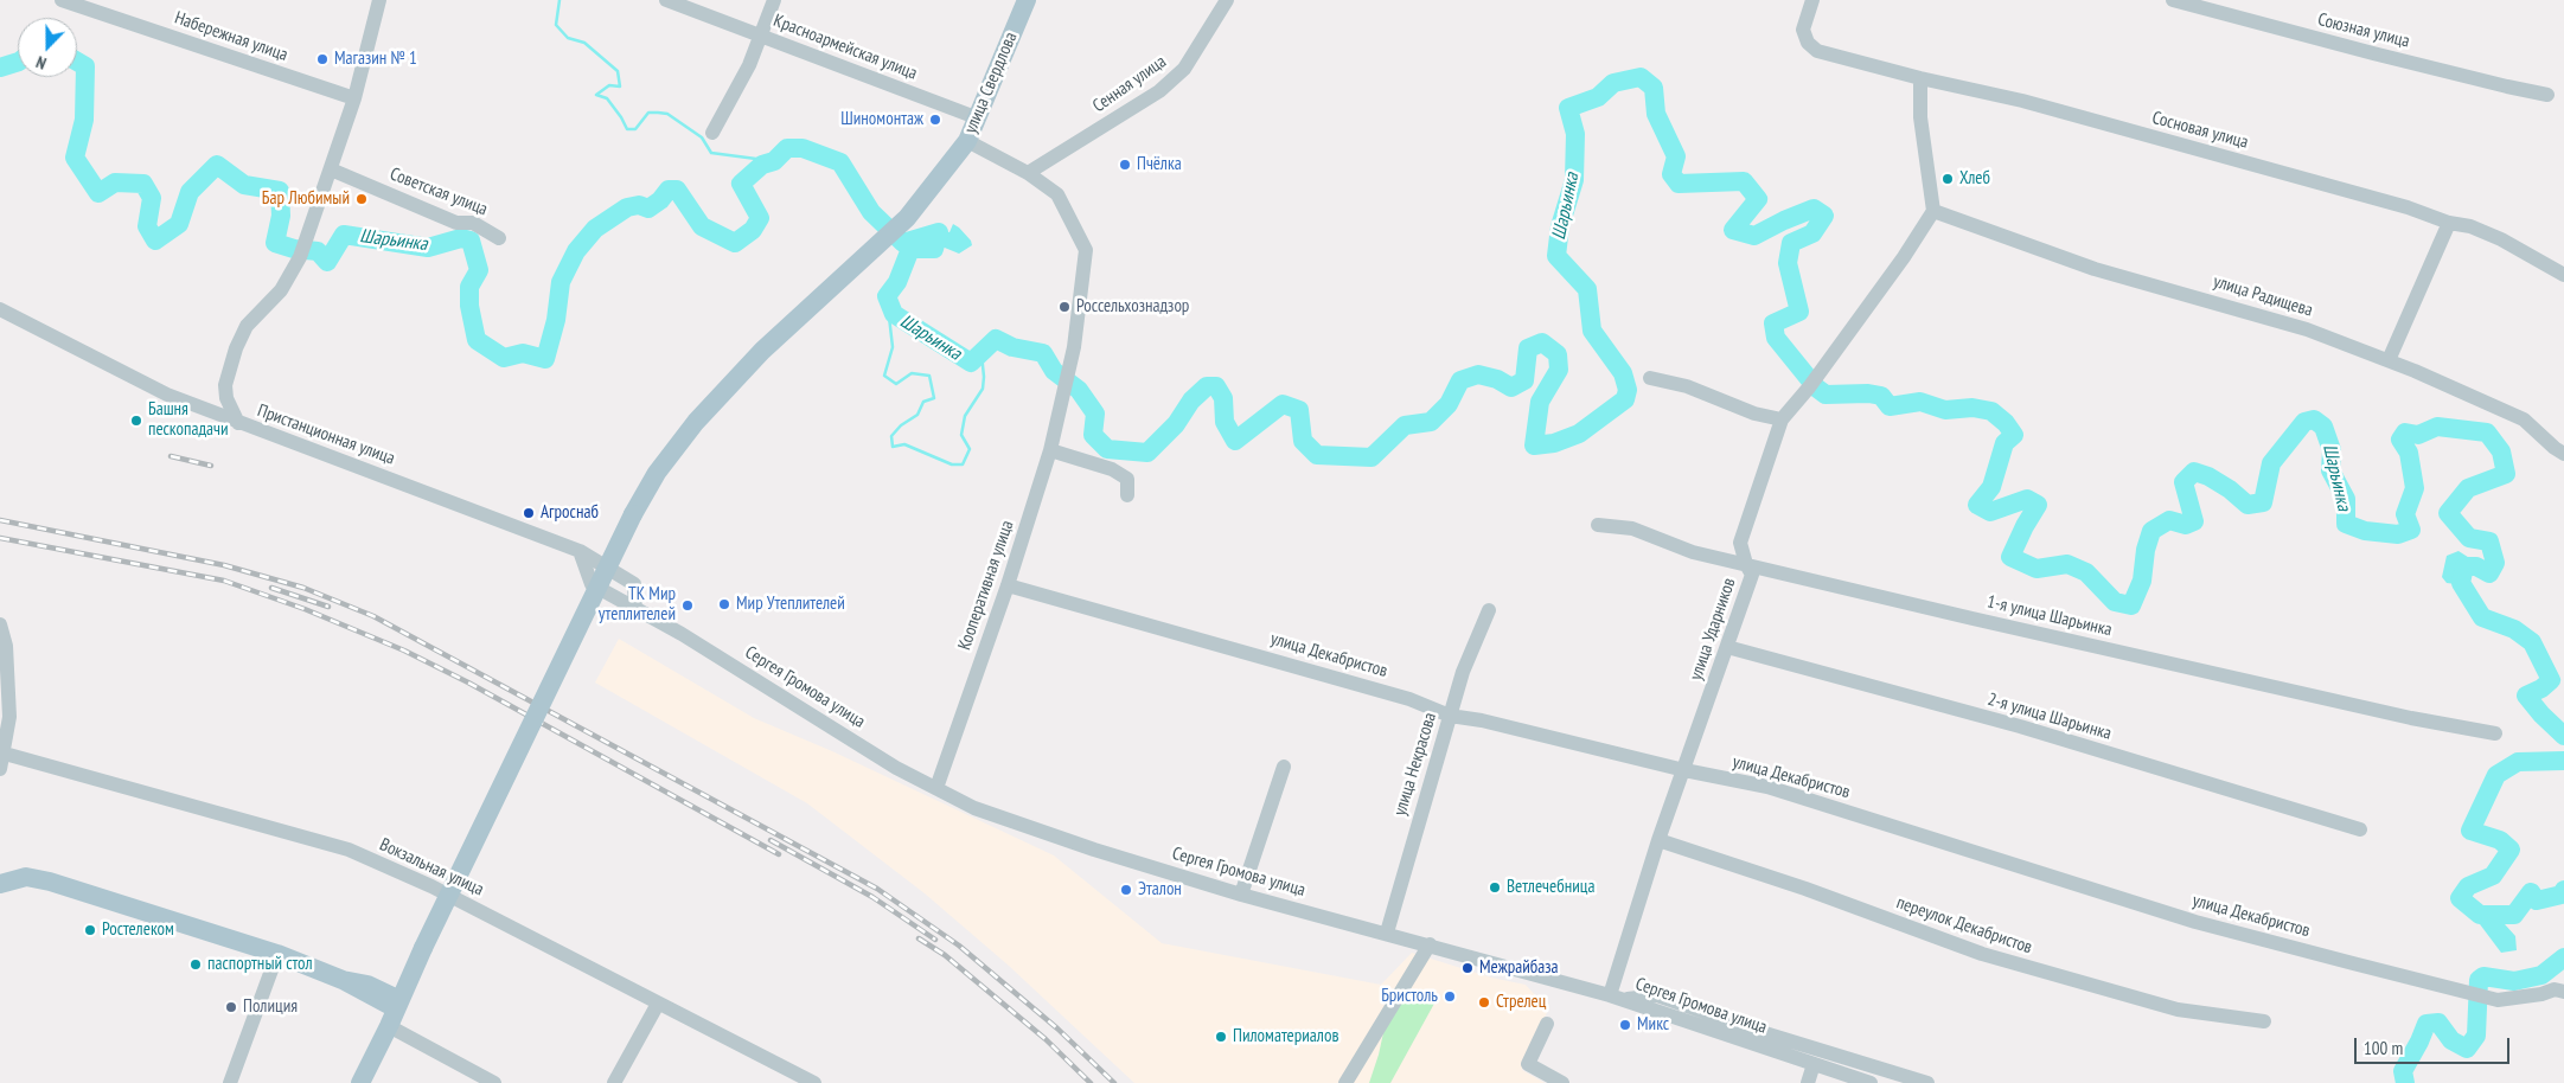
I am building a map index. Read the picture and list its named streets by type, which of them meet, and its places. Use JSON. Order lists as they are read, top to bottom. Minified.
{"streets":{"main road":["улица Свердлова"],"street":["Союзная улица","Набережная улица","Красноармейская улица","Сенная улица","Сосновая улица","Советская улица","улица Радищева","Пристанционная улица","Кооперативная улица","1-я улица Шарьинка","улица Ударников","улица Декабристов","Сергея Громова улица","2-я улица Шарьинка","улица Некрасова","Вокзальная улица","переулок Декабристов"]},"crossings":[["Красноармейская улица","улица Свердлова"],["Сенная улица","Кооперативная улица"],["улица Радищева","улица Ударников"],["Пристанционная улица","Сергея Громова улица"],["Кооперативная улица","улица Декабристов"],["Кооперативная улица","Сергея Громова улица"],["1-я улица Шарьинка","улица Ударников"],["улица Ударников","улица Декабристов"],["улица Ударников","Сергея Громова улица"],["улица Ударников","2-я улица Шарьинка"],["улица Ударников","переулок Декабристов"],["улица Декабристов","улица Некрасова"],["Сергея Громова улица","улица Некрасова"]],"water":["Шарьинка"],"places":["Магазин № 1","Шиномонтаж","Пчёлка","Хлеб","Бар Любимый","Россельхознадзор","Башня пескопадачи","Агроснаб","Мир Утеплителей","ТК Мир утеплителей","Ветлечебница","Эталон","Ростелеком","паспортный стол","Межрайбаза","Бристоль","Стрелец","Полиция","Микс","Пиломатериалов"],"scale_bar":"100 m","north":"bottom"}
